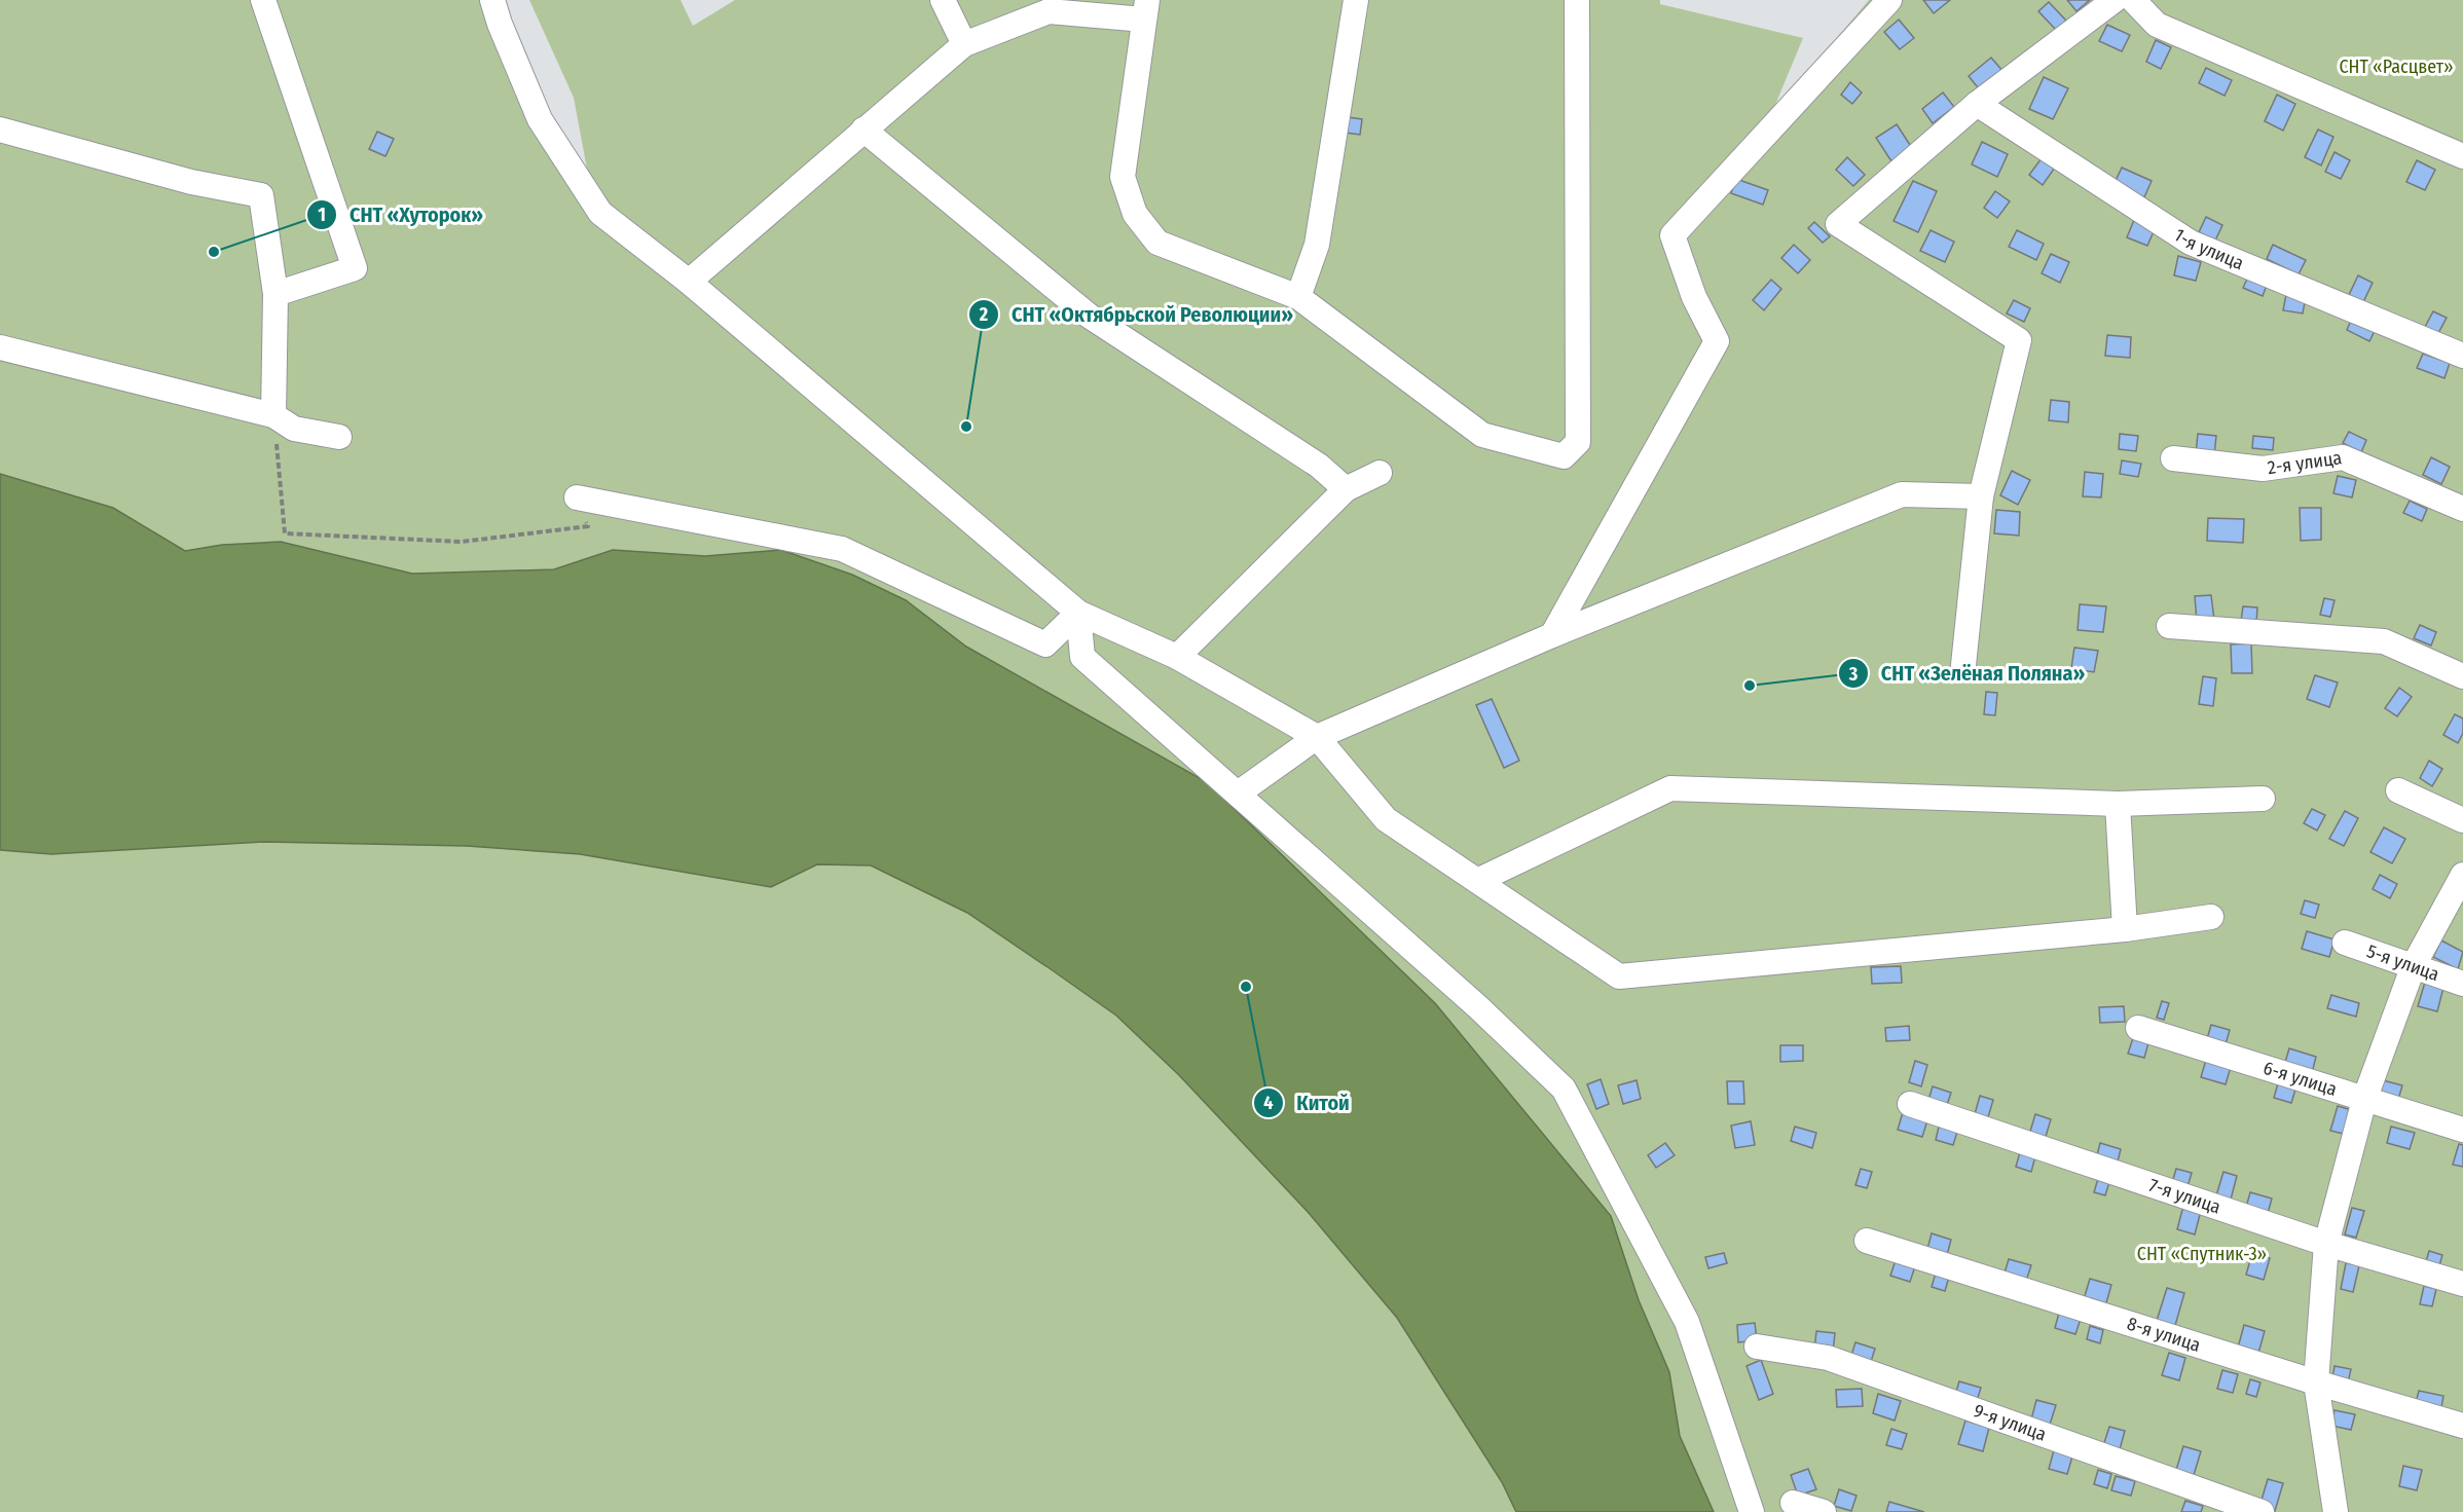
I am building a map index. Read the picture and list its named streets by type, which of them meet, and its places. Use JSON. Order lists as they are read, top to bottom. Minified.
{"streets":{"street":["1-я улица","2-я улица","5-я улица","6-я улица","7-я улица","8-я улица","9-я улица"]},"parks":["СНТ «Расцвет»","СНТ «Спутник-3»"],"places":["СНТ «Хуторок»","СНТ «Октябрьской Революции»","СНТ «Зелёная Поляна»","Китой"]}
